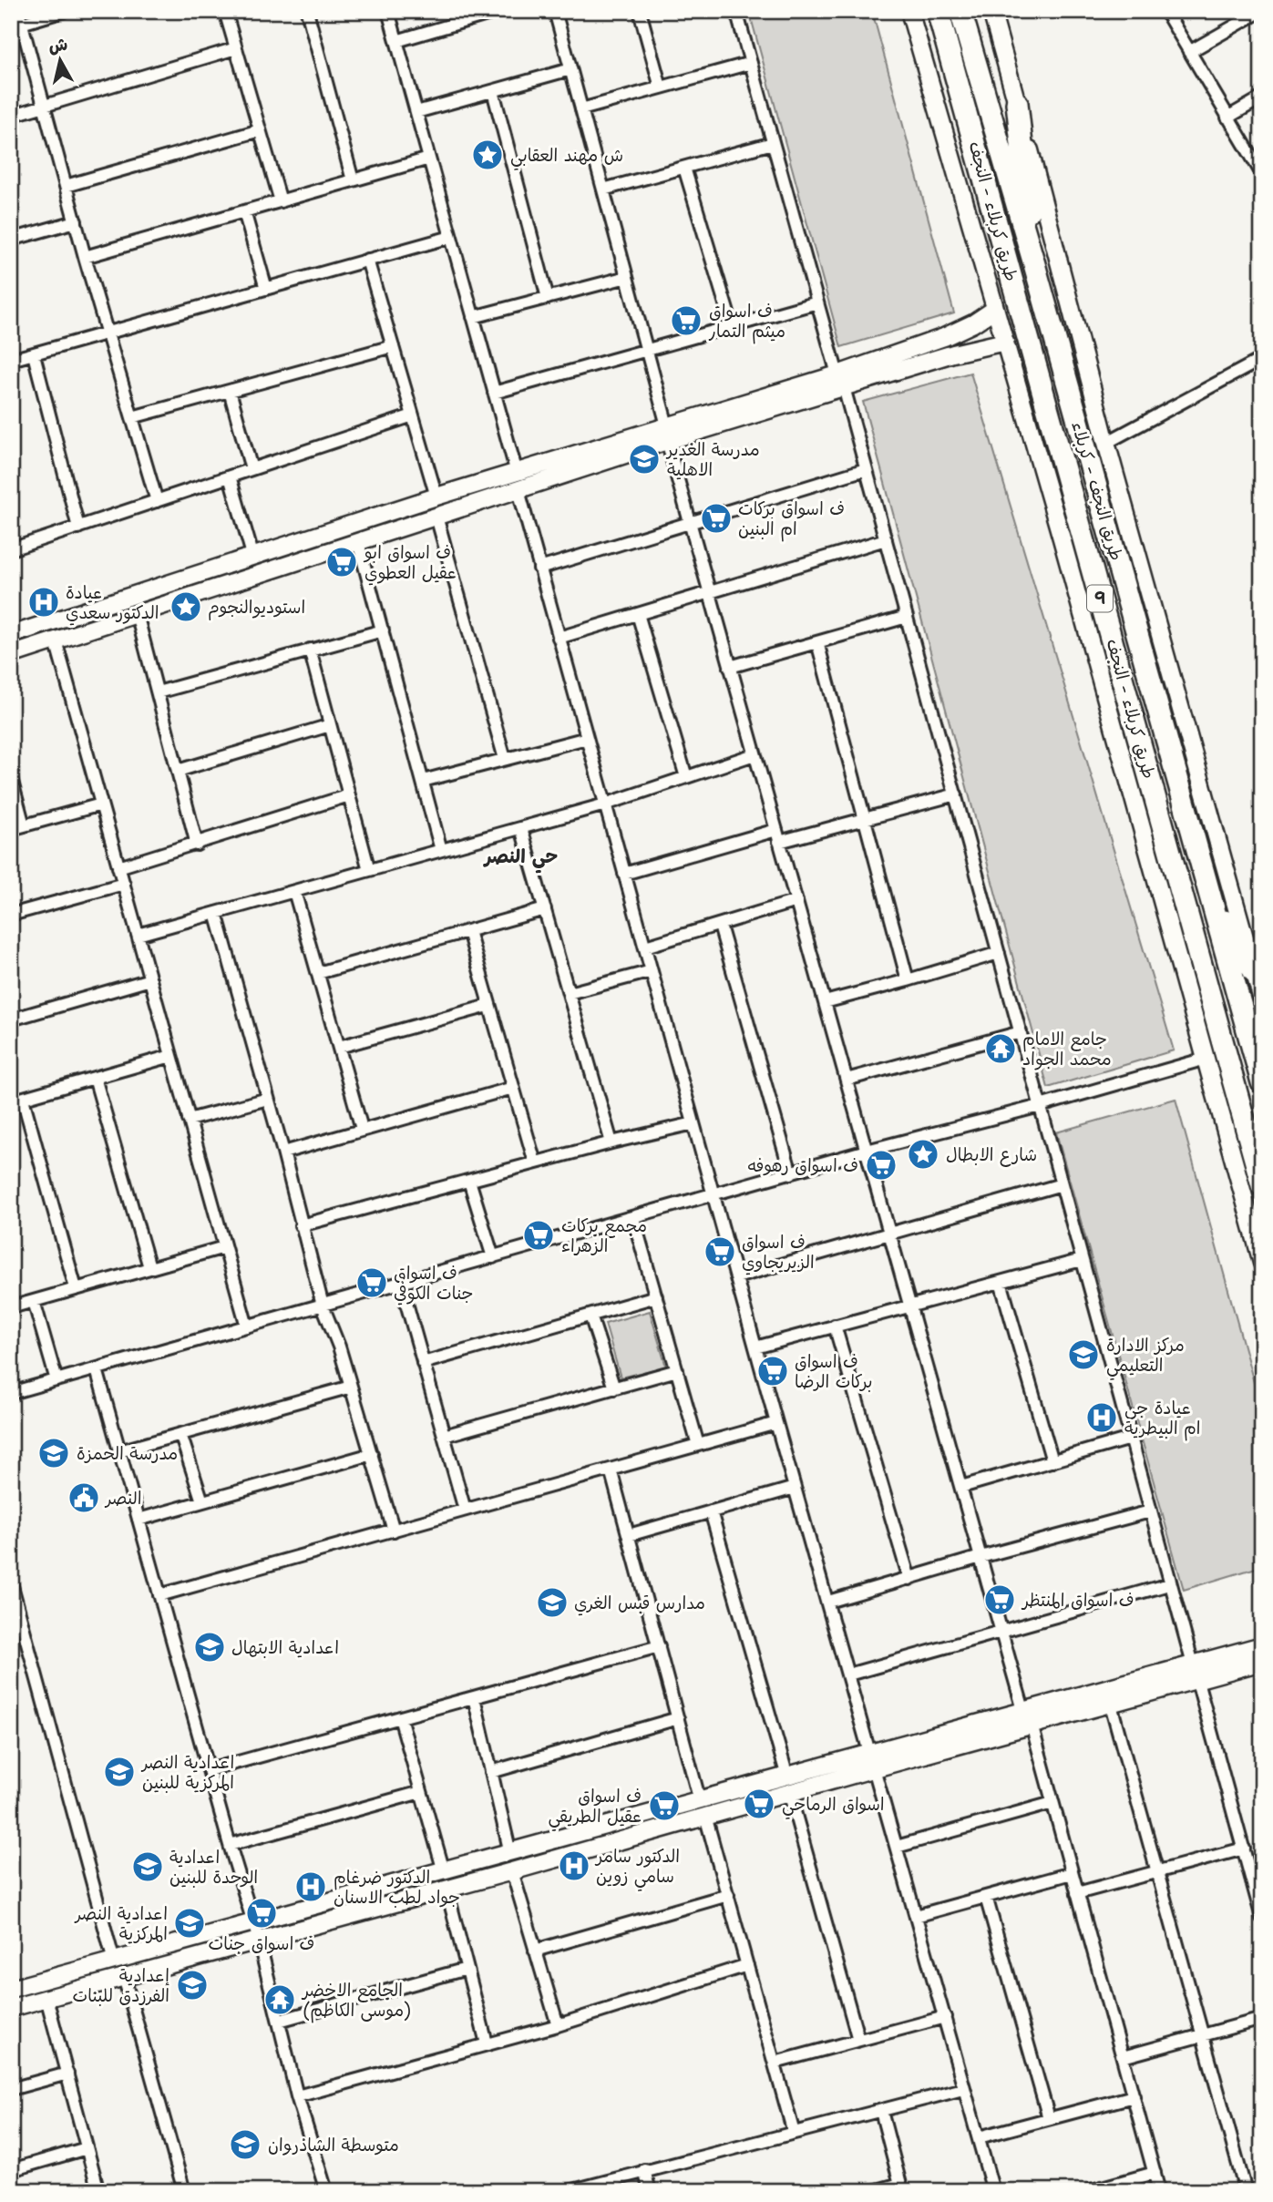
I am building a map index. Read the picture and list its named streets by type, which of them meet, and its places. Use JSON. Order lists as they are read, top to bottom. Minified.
{"streets":{"highway":["طريق کربلاء - النجف","طريق النجف - کربلاء","9"]},"districts":["حي النصر"],"places":{"place":["ش مهند العقابي","استوديوالنجوم","شارع الابطال"],"supermarket":["ف اسواق ميثم التمار","ف اسواق بركات ام البنين","ف اسواق ابو عقيل العطوي","ف اسواق رهوفه","مجمع بركات الزهراء","ف اسواق الزيريجاوي","ف اسواق جنات الكوفي","ف اسواق بركات الرضا","ف اسواق المنتظر","اسواق الرماحي","ف اسواق عقيل الطريقي","ف اسواق جنات"],"school or university":["مدرسة الغدير الاهلية","مركز الادارة التعليمي","مدرسة الحمزة","مدارس قبس الغري","اعدادية الابتهال","اعدادية النصر المركزية للبنين","اعدادية الوحدة للبنين","اعدادية النصر المركزية","إعدادية الفرزدق للبنات","متوسطة الشاذروان"],"hospital":["عيادة الدكتور سعدي","عيادة جي ام البيطرية","الدكتور سامر سامي زوين","الدكتور ضرغام جواد لطب الاسنان"],"temple":["جامع الامام محمد الجواد","الجامع الاخضر (موسى الكاظم)"],"public building":["النصر"]},"north":"top"}
